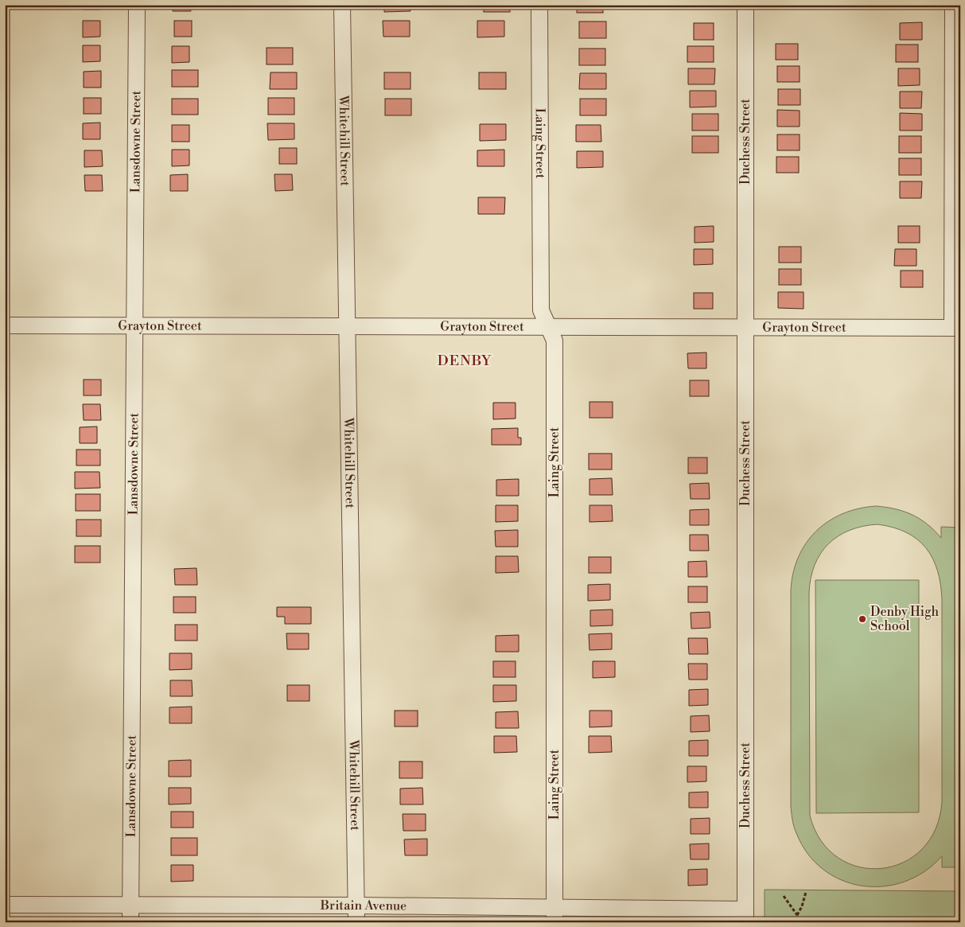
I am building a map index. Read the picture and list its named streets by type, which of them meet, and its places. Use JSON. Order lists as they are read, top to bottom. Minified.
{"streets":{"street":["Lansdowne Street","Whitehill Street","Duchess Street","Laing Street","Grayton Street","Britain Avenue"]},"crossings":[["Lansdowne Street","Grayton Street"],["Lansdowne Street","Britain Avenue"],["Whitehill Street","Grayton Street"],["Whitehill Street","Britain Avenue"],["Duchess Street","Grayton Street"],["Duchess Street","Britain Avenue"],["Laing Street","Grayton Street"],["Laing Street","Britain Avenue"]],"districts":["DENBY"],"places":["Denby High School"]}
